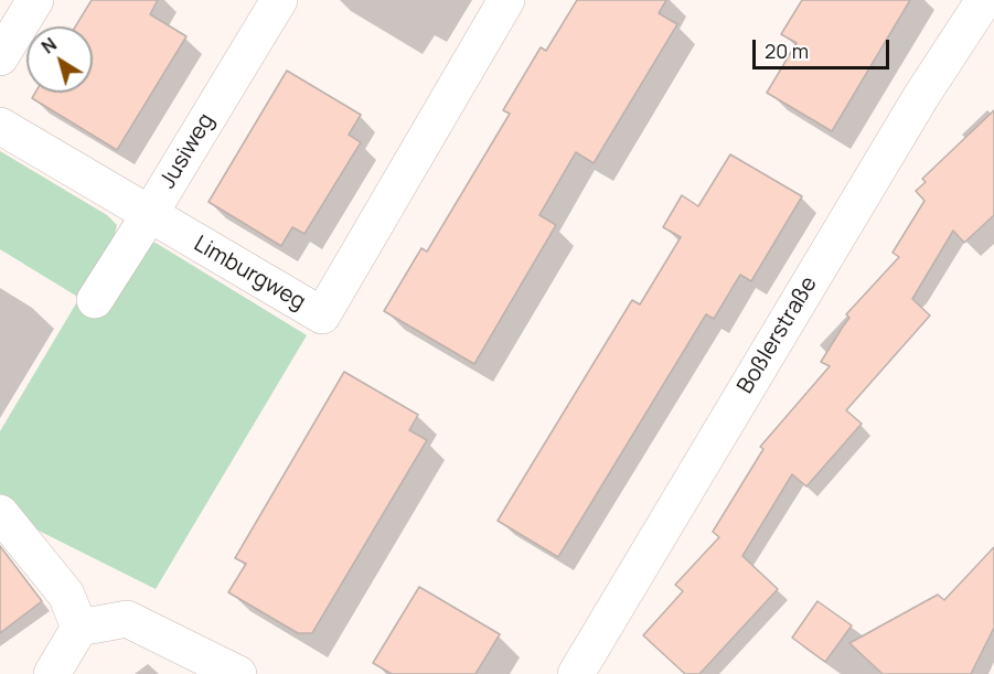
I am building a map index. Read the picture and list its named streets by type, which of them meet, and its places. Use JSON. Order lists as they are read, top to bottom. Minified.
{"streets":{"street":["Jusiweg","Limburgweg","Boßlerstraße"]},"crossings":[["Jusiweg","Limburgweg"]],"scale_bar":"20 m","north":"top left"}
